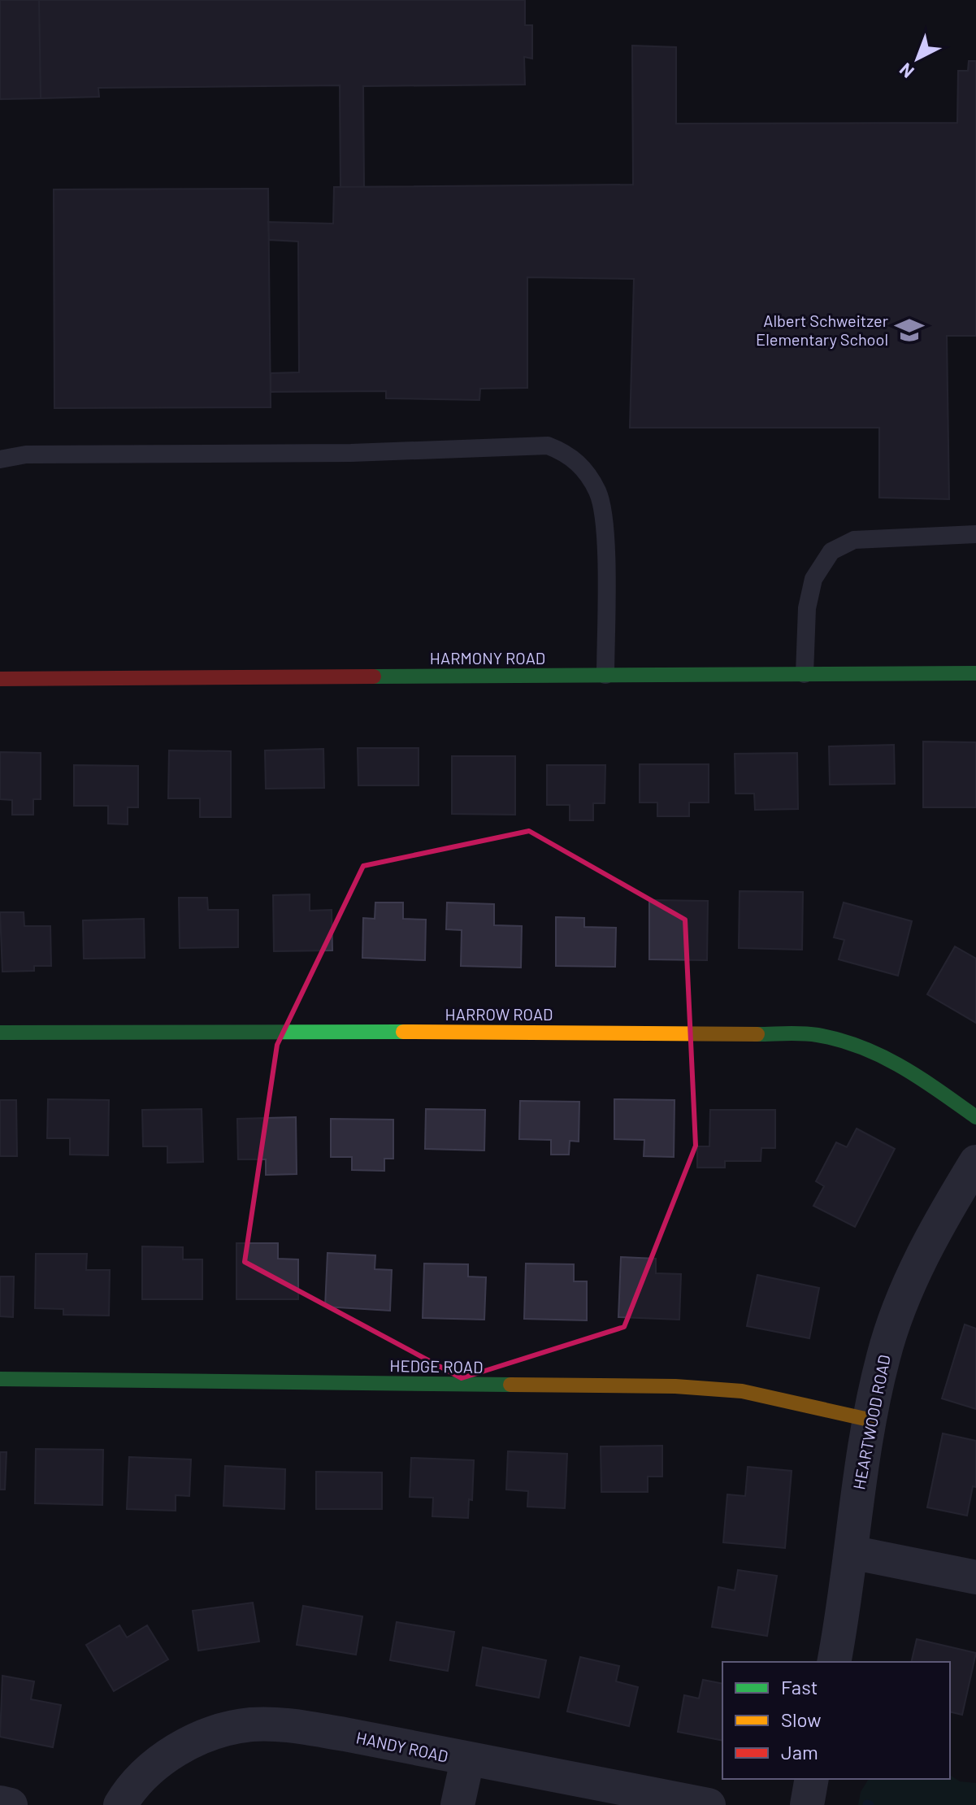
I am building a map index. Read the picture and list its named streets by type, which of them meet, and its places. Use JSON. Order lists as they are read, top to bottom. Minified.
{"streets":{"street":["HARMONY ROAD","HARROW ROAD","HEDGE ROAD","HEARTWOOD ROAD","HANDY ROAD"]},"crossings":[["HEDGE ROAD","HEARTWOOD ROAD"]],"places":{"school or university":["Albert Schweitzer Elementary School"]},"legend":["Fast","Slow","Jam"],"north":"bottom left"}
